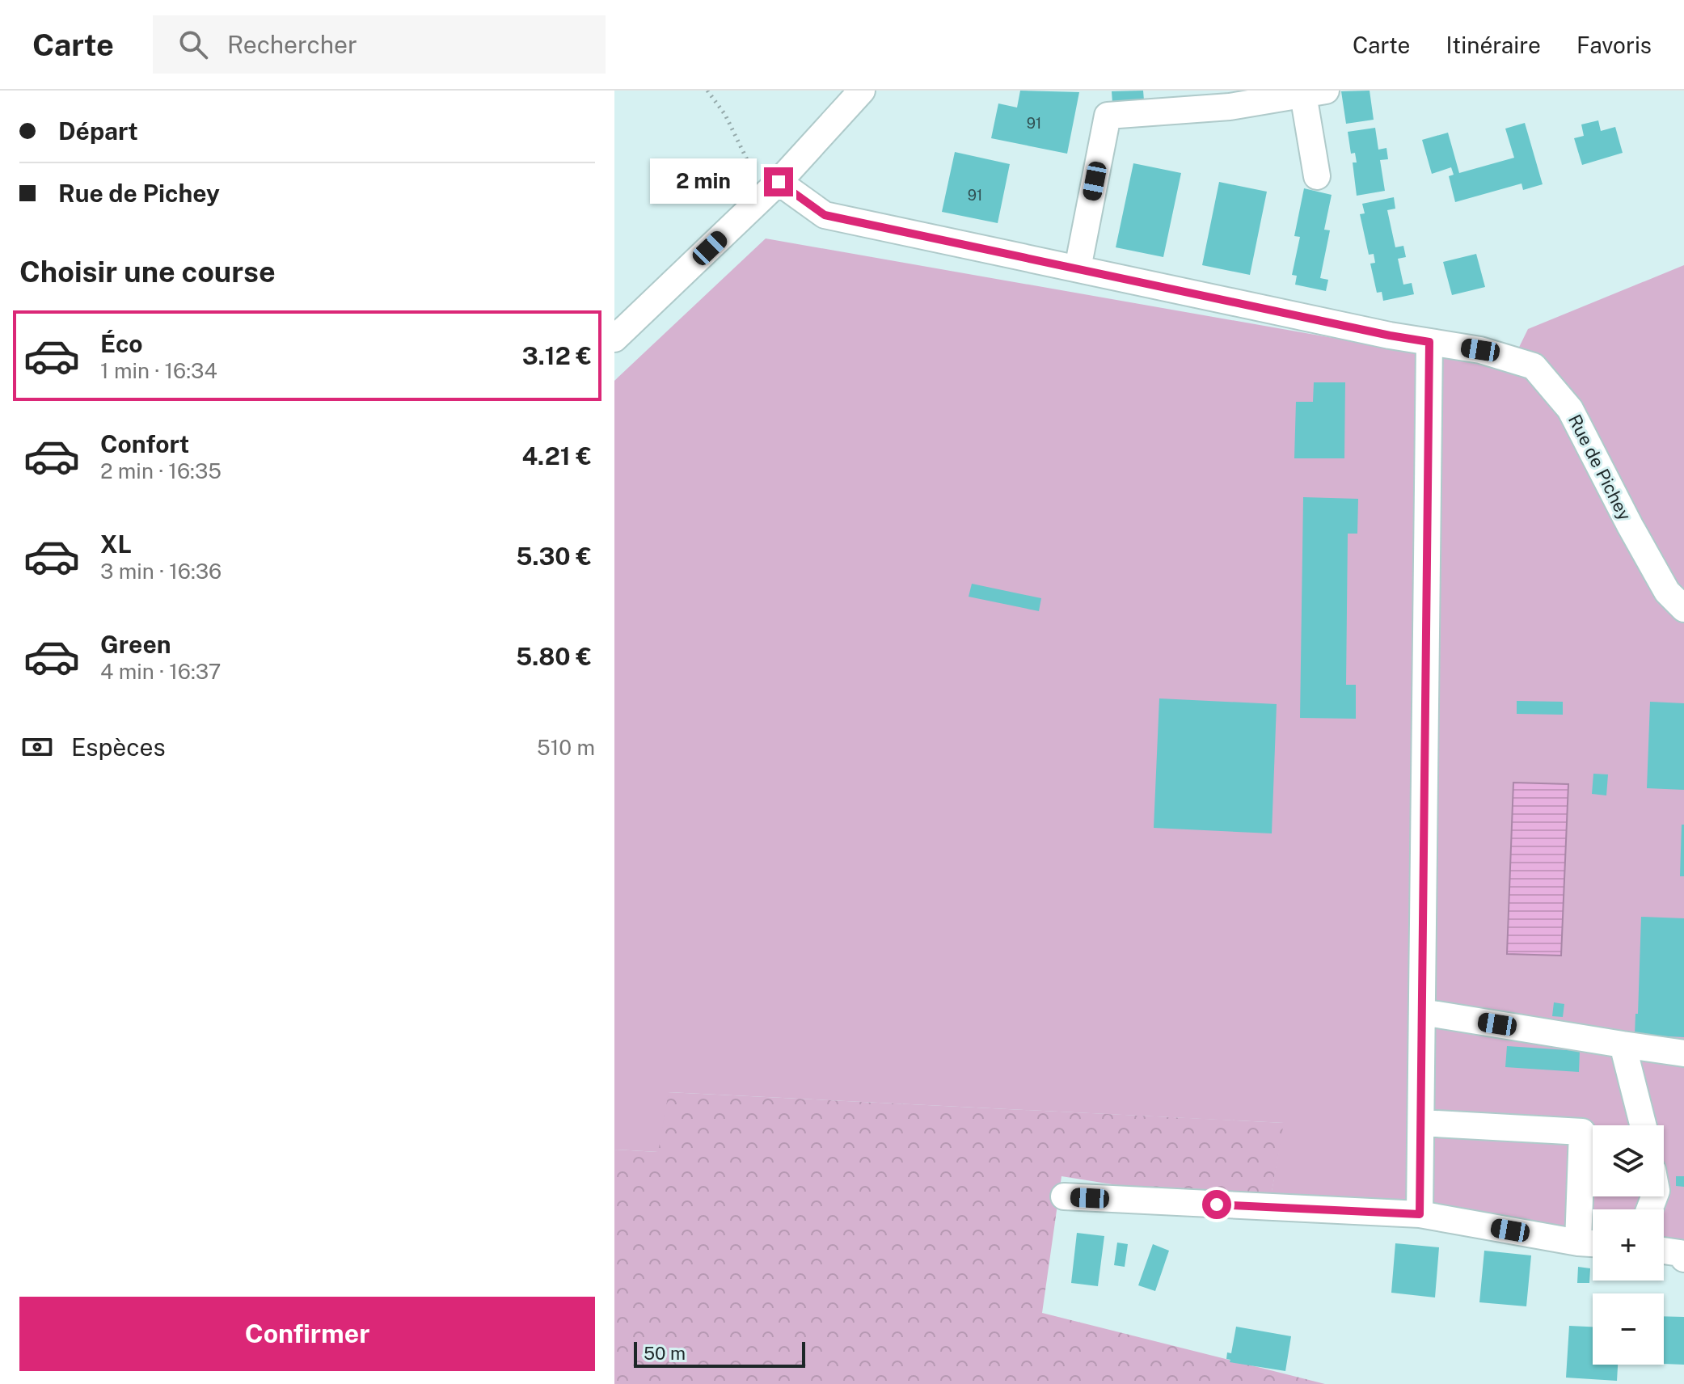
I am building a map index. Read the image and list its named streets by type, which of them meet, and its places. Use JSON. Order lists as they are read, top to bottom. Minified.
{"streets":{"street":["Rue de Pichey"]},"house_numbers":["91","91"],"scale_bar":"50 m","page":{"header":"Carte","search":"Rechercher","nav":["Carte","Itinéraire","Favoris"],"banner":["Départ","Rue de Pichey"],"bubble":"2 min","heading":"Choisir une course","list":[{"name":"Éco","note":"1 min · 16:34","value":"3.12 €"},{"name":"Confort","note":"2 min · 16:35","value":"4.21 €"},{"name":"XL","note":"3 min · 16:36","value":"5.30 €"},{"name":"Green","note":"4 min · 16:37","value":"5.80 €"}],"pay":["Espèces","510 m"],"map_buttons":["+","−"],"buttons":"Confirmer","scale":"50 m"}}
